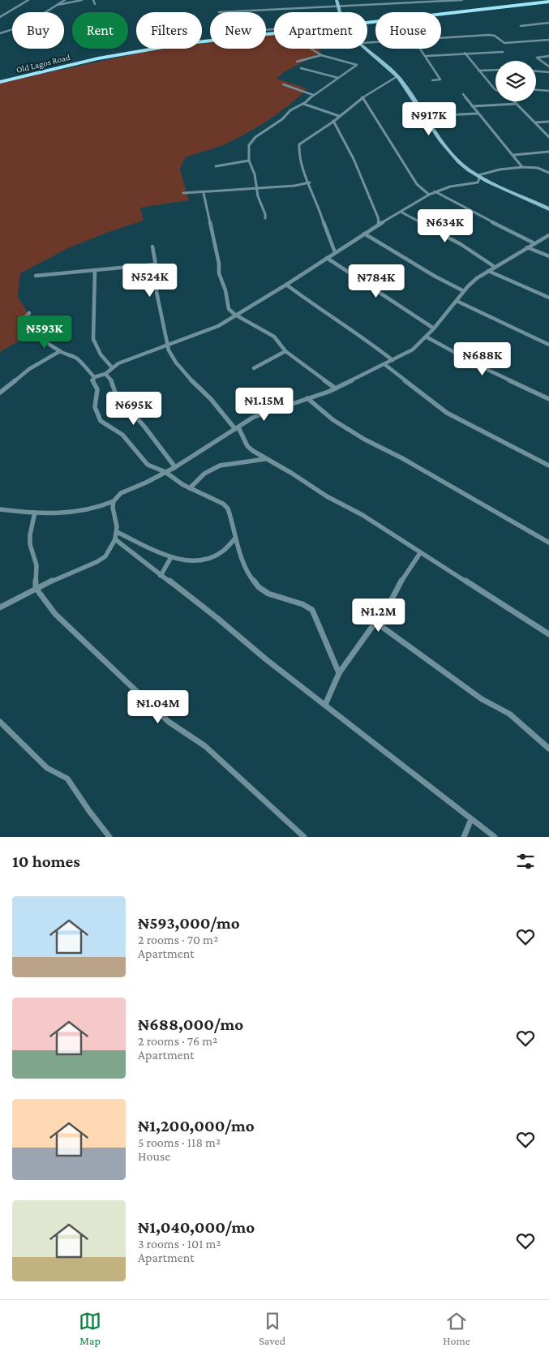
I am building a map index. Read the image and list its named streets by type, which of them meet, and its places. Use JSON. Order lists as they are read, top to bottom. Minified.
{"streets":{"main road":["Old Lagos Road"]},"page":{"chip":["Buy","Rent","Filters","New","Apartment","House"],"price":["₦917K","₦634K","₦524K","₦784K","₦593K","₦688K","₦1.15M","₦695K","₦1.2M","₦1.04M"],"heading":"10 homes","list":[{"name":"₦593,000/mo","note":"2 rooms · 70 m² · Apartment"},{"name":"₦688,000/mo","note":"2 rooms · 76 m² · Apartment"},{"name":"₦1,200,000/mo","note":"5 rooms · 118 m² · House"},{"name":"₦1,040,000/mo","note":"3 rooms · 101 m² · Apartment"}],"tabs":["Map","Saved","Home"]}}
